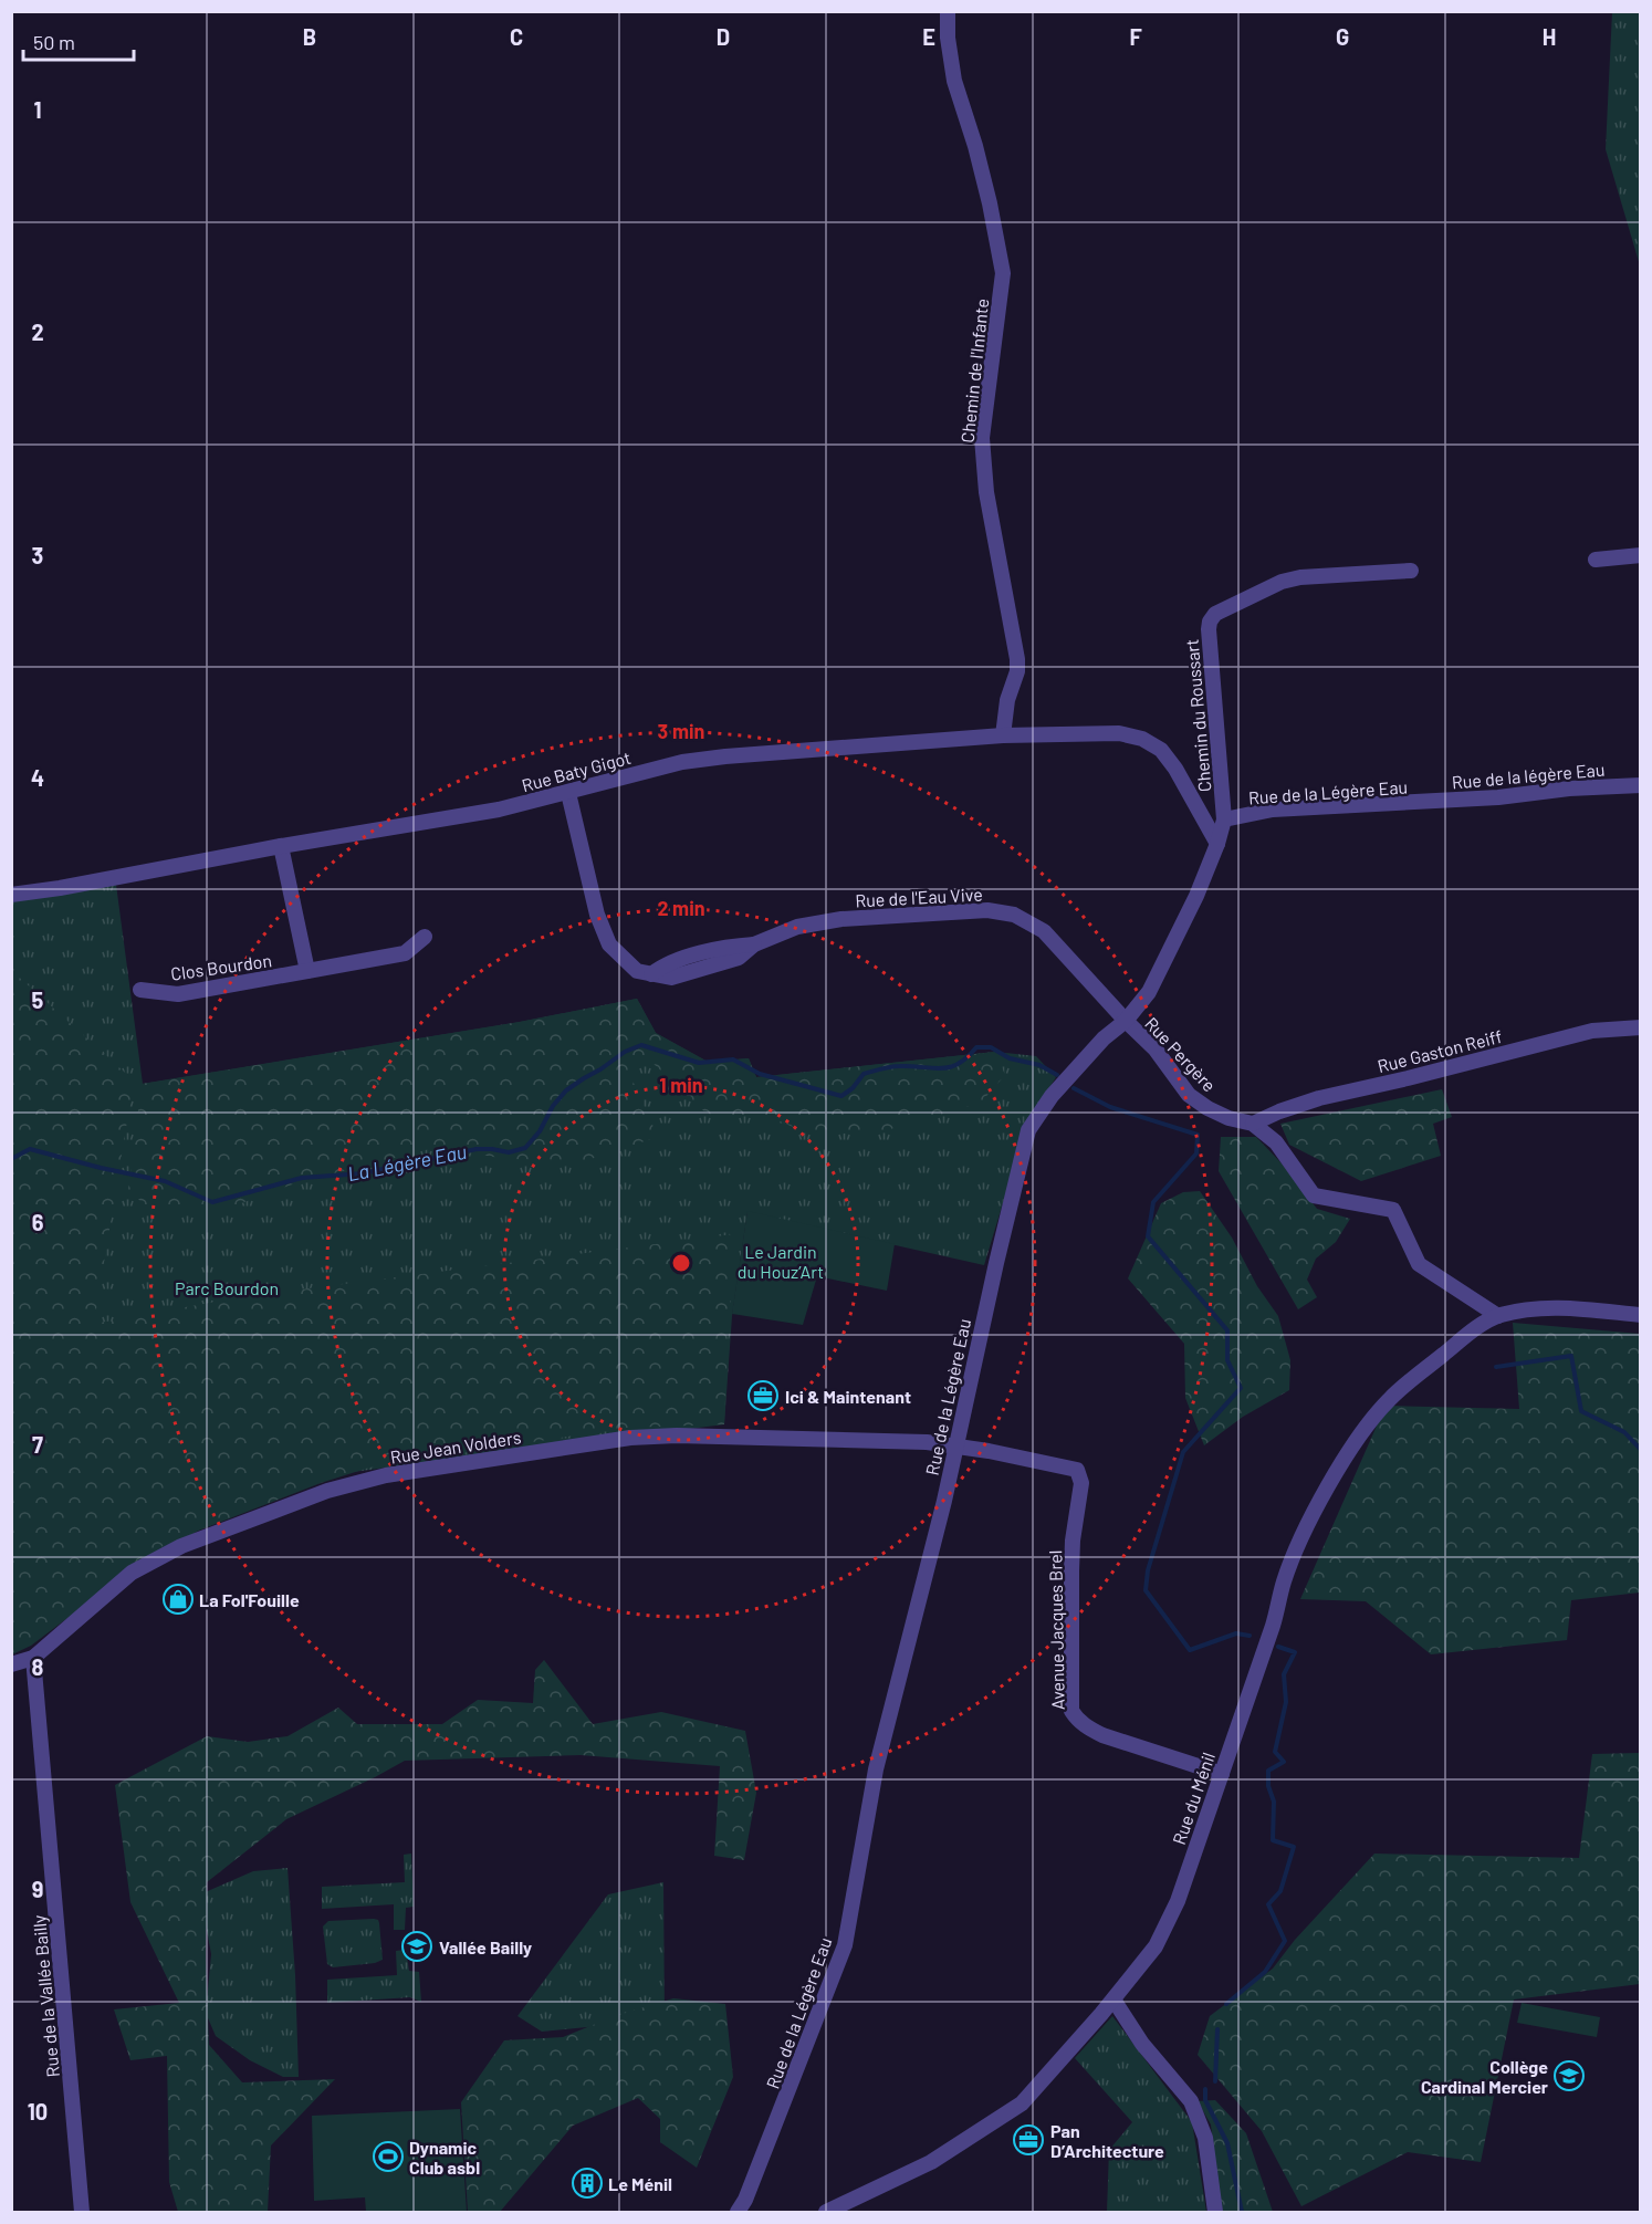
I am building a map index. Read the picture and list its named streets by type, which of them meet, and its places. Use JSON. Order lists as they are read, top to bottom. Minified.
{"streets":{"street":["Chemin de l'Infante","Chemin du Roussart","Rue Baty Gigot","Rue de la légère Eau","Rue de la Légère Eau","Rue de l'Eau Vive","Clos Bourdon","Rue Gaston Reiff","Rue Pergère","Rue Jean Volders","Avenue Jacques Brel","Rue du Ménil","Rue de la Vallée Bailly"]},"crossings":[["Chemin de l'Infante","Rue Baty Gigot"],["Chemin du Roussart","Rue de la Légère Eau"],["Rue Baty Gigot","Rue de la Légère Eau"],["Rue Baty Gigot","Rue de l'Eau Vive"],["Rue de la légère Eau","Rue de la Légère Eau"],["Rue de la Légère Eau","Rue de l'Eau Vive"],["Rue de la Légère Eau","Rue Pergère"],["Rue de la Légère Eau","Rue Jean Volders"],["Rue de la Légère Eau","Avenue Jacques Brel"],["Rue de l'Eau Vive","Rue Pergère"],["Rue Gaston Reiff","Rue Pergère"],["Rue Pergère","Rue du Ménil"],["Rue Jean Volders","Avenue Jacques Brel"],["Rue Jean Volders","Rue de la Vallée Bailly"],["Avenue Jacques Brel","Rue du Ménil"]],"water":["La Légère Eau"],"parks":["Le Jardin du Houz’Art","Parc Bourdon"],"places":{"office":["Ici & Maintenant","Pan D’Architecture"],"shop":["La Fol'Fouille"],"school or university":["Vallée Bailly","Collège Cardinal Mercier"],"sports":["Dynamic Club asbl"],"building":["Le Ménil"]},"scale_bar":"50 m","grid":{"columns":["B","C","D","E","F","G","H"],"rows":["1","2","3","4","5","6","7","8","9","10"]},"rings":["3 min","2 min","1 min"]}
